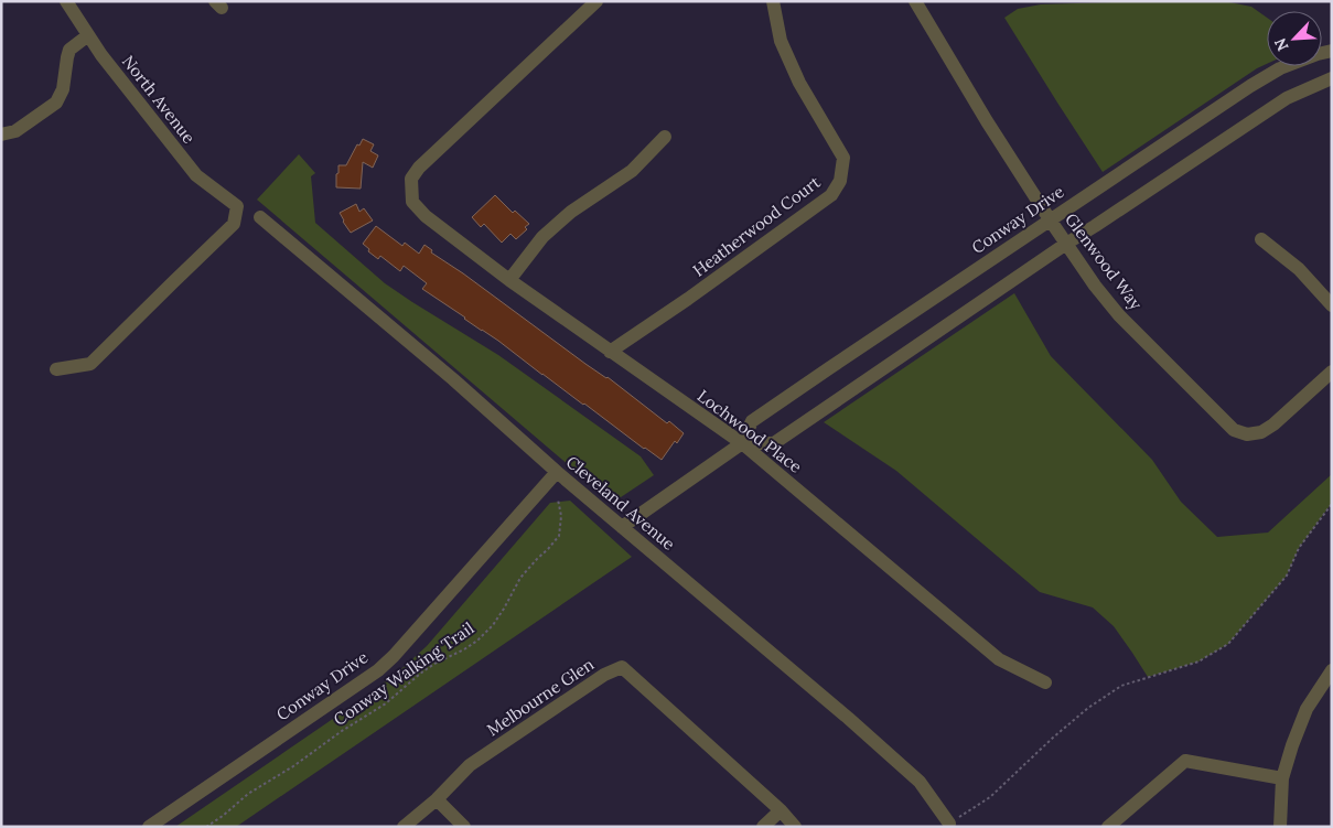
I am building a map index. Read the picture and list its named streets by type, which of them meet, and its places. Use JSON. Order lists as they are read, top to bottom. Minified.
{"streets":{"street":["North Avenue","Conway Drive","Heatherwood Court","Glenwood Way","Lochwood Place","Cleveland Avenue","Melbourne Glen"],"path":["Conway Walking Trail"]},"crossings":[["Conway Drive","Glenwood Way"],["Conway Drive","Lochwood Place"],["Conway Drive","Cleveland Avenue"],["Heatherwood Court","Lochwood Place"]],"north":"bottom left"}
